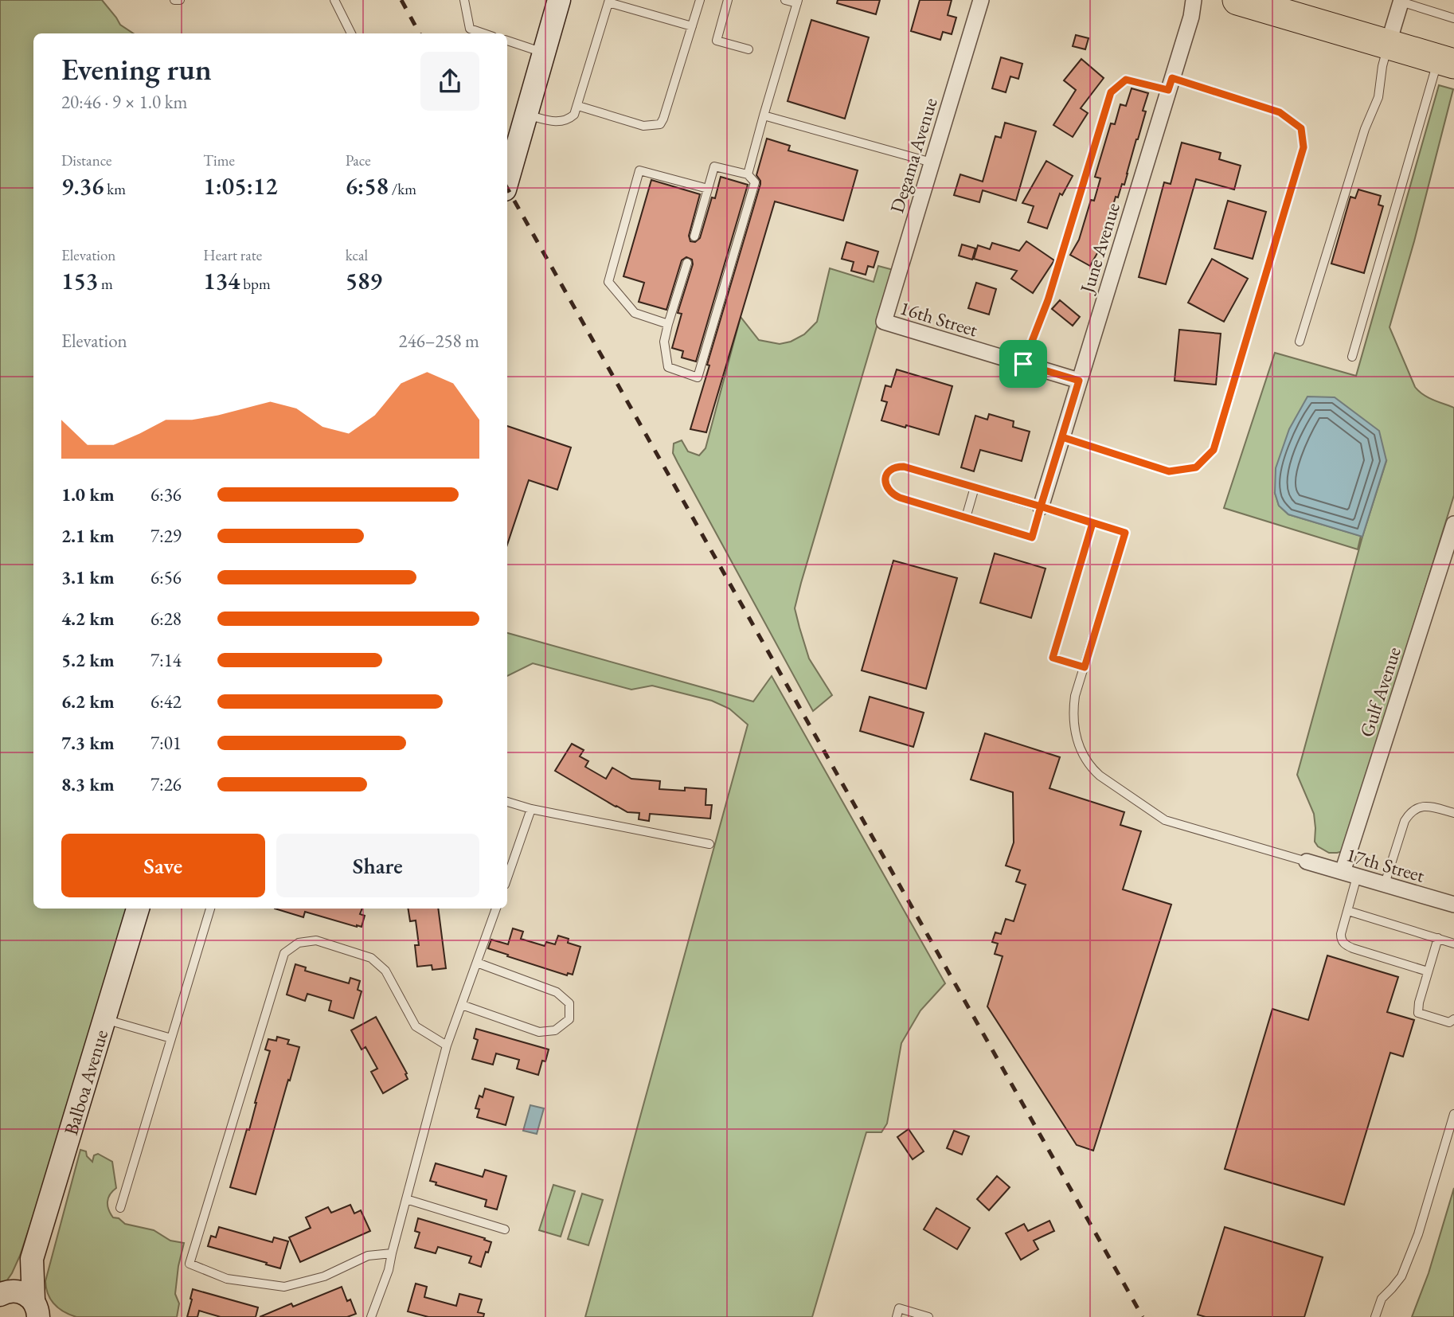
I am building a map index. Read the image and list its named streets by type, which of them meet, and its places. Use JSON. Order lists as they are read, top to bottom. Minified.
{"streets":{"street":["Degama Avenue","June Avenue","16th Street","Gulf Avenue","17th Street","Balboa Avenue"]},"crossings":[["Degama Avenue","16th Street"],["June Avenue","16th Street"],["Gulf Avenue","17th Street"]],"page":{"heading":["Evening run","20:46 · 9 × 1.0 km"],"stats":[["Distance","9.36 km"],["Time","1:05:12"],["Pace","6:58 /km"],["Elevation","153 m"],["Heart rate","134 bpm"],["kcal","589"]],"chart":["Elevation","246–258 m"],"list":[{"name":"1.0 km","note":"6:36"},{"name":"2.1 km","note":"7:29"},{"name":"3.1 km","note":"6:56"},{"name":"4.2 km","note":"6:28"},{"name":"5.2 km","note":"7:14"},{"name":"6.2 km","note":"6:42"},{"name":"7.3 km","note":"7:01"},{"name":"8.3 km","note":"7:26"}],"buttons":["Save","Share"]}}
